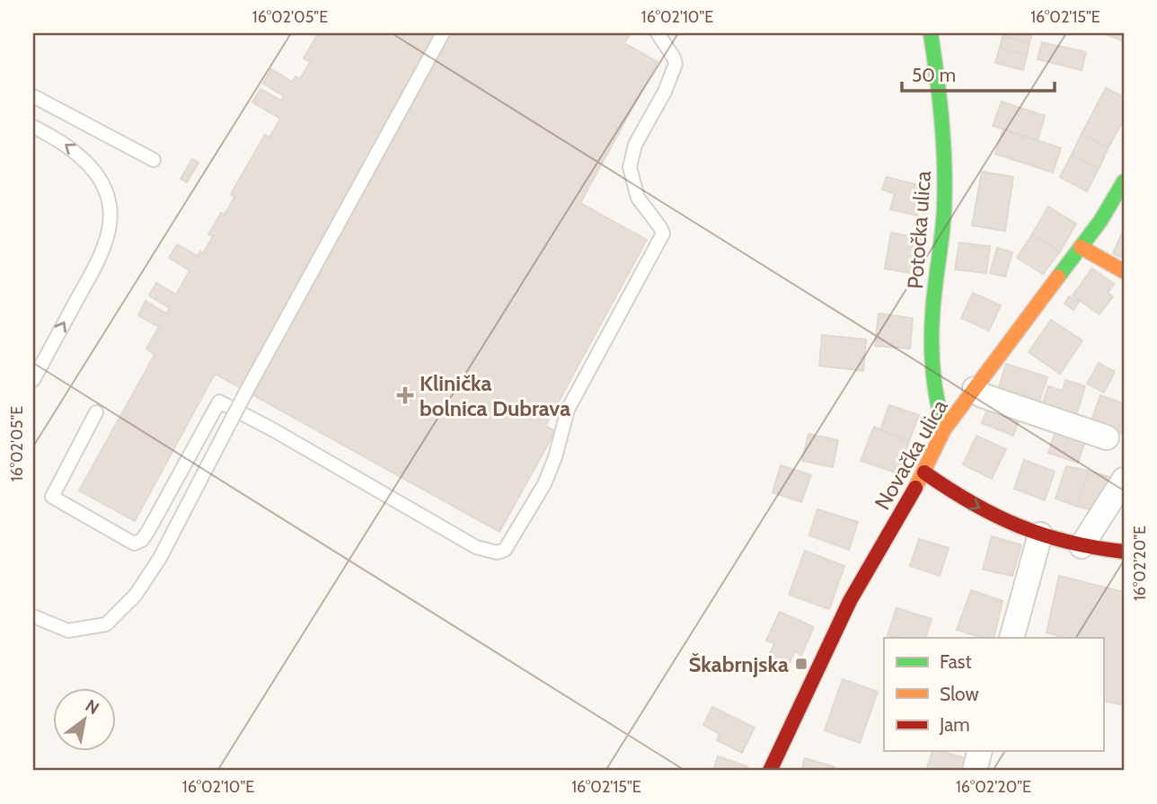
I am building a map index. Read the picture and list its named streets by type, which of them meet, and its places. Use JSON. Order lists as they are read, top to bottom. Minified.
{"streets":{"street":["Potočka ulica","Novačka ulica"]},"crossings":[["Potočka ulica","Novačka ulica"]],"places":{"health":["Klinička bolnica Dubrava"],"transit":["Škabrnjska"]},"legend":["Fast","Slow","Jam"],"scale_bar":"50 m","north":"top right","coordinates":["16°02'05\"E","16°02'10\"E","16°02'15\"E","16°02'20\"E"]}
